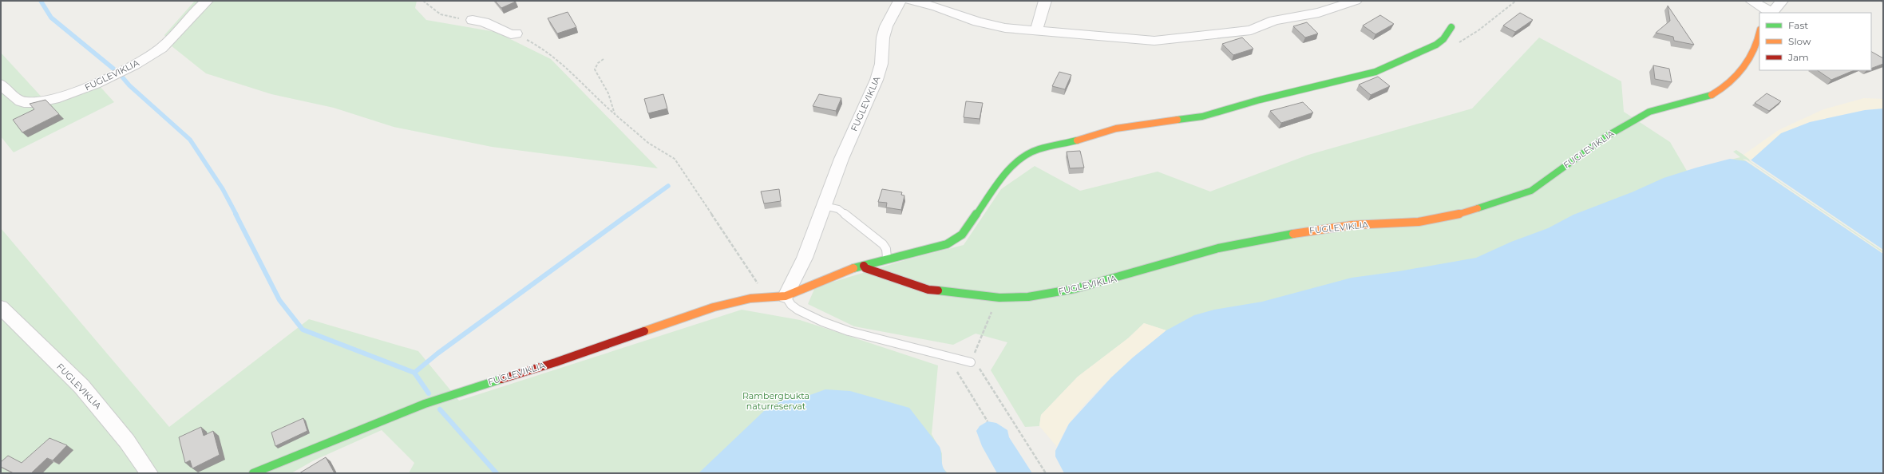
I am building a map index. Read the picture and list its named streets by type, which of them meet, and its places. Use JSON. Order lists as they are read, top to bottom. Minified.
{"streets":{"street":["FUGLEVIKLIA"]},"parks":["Rambergbukta naturreservat"],"legend":["Fast","Slow","Jam"]}
